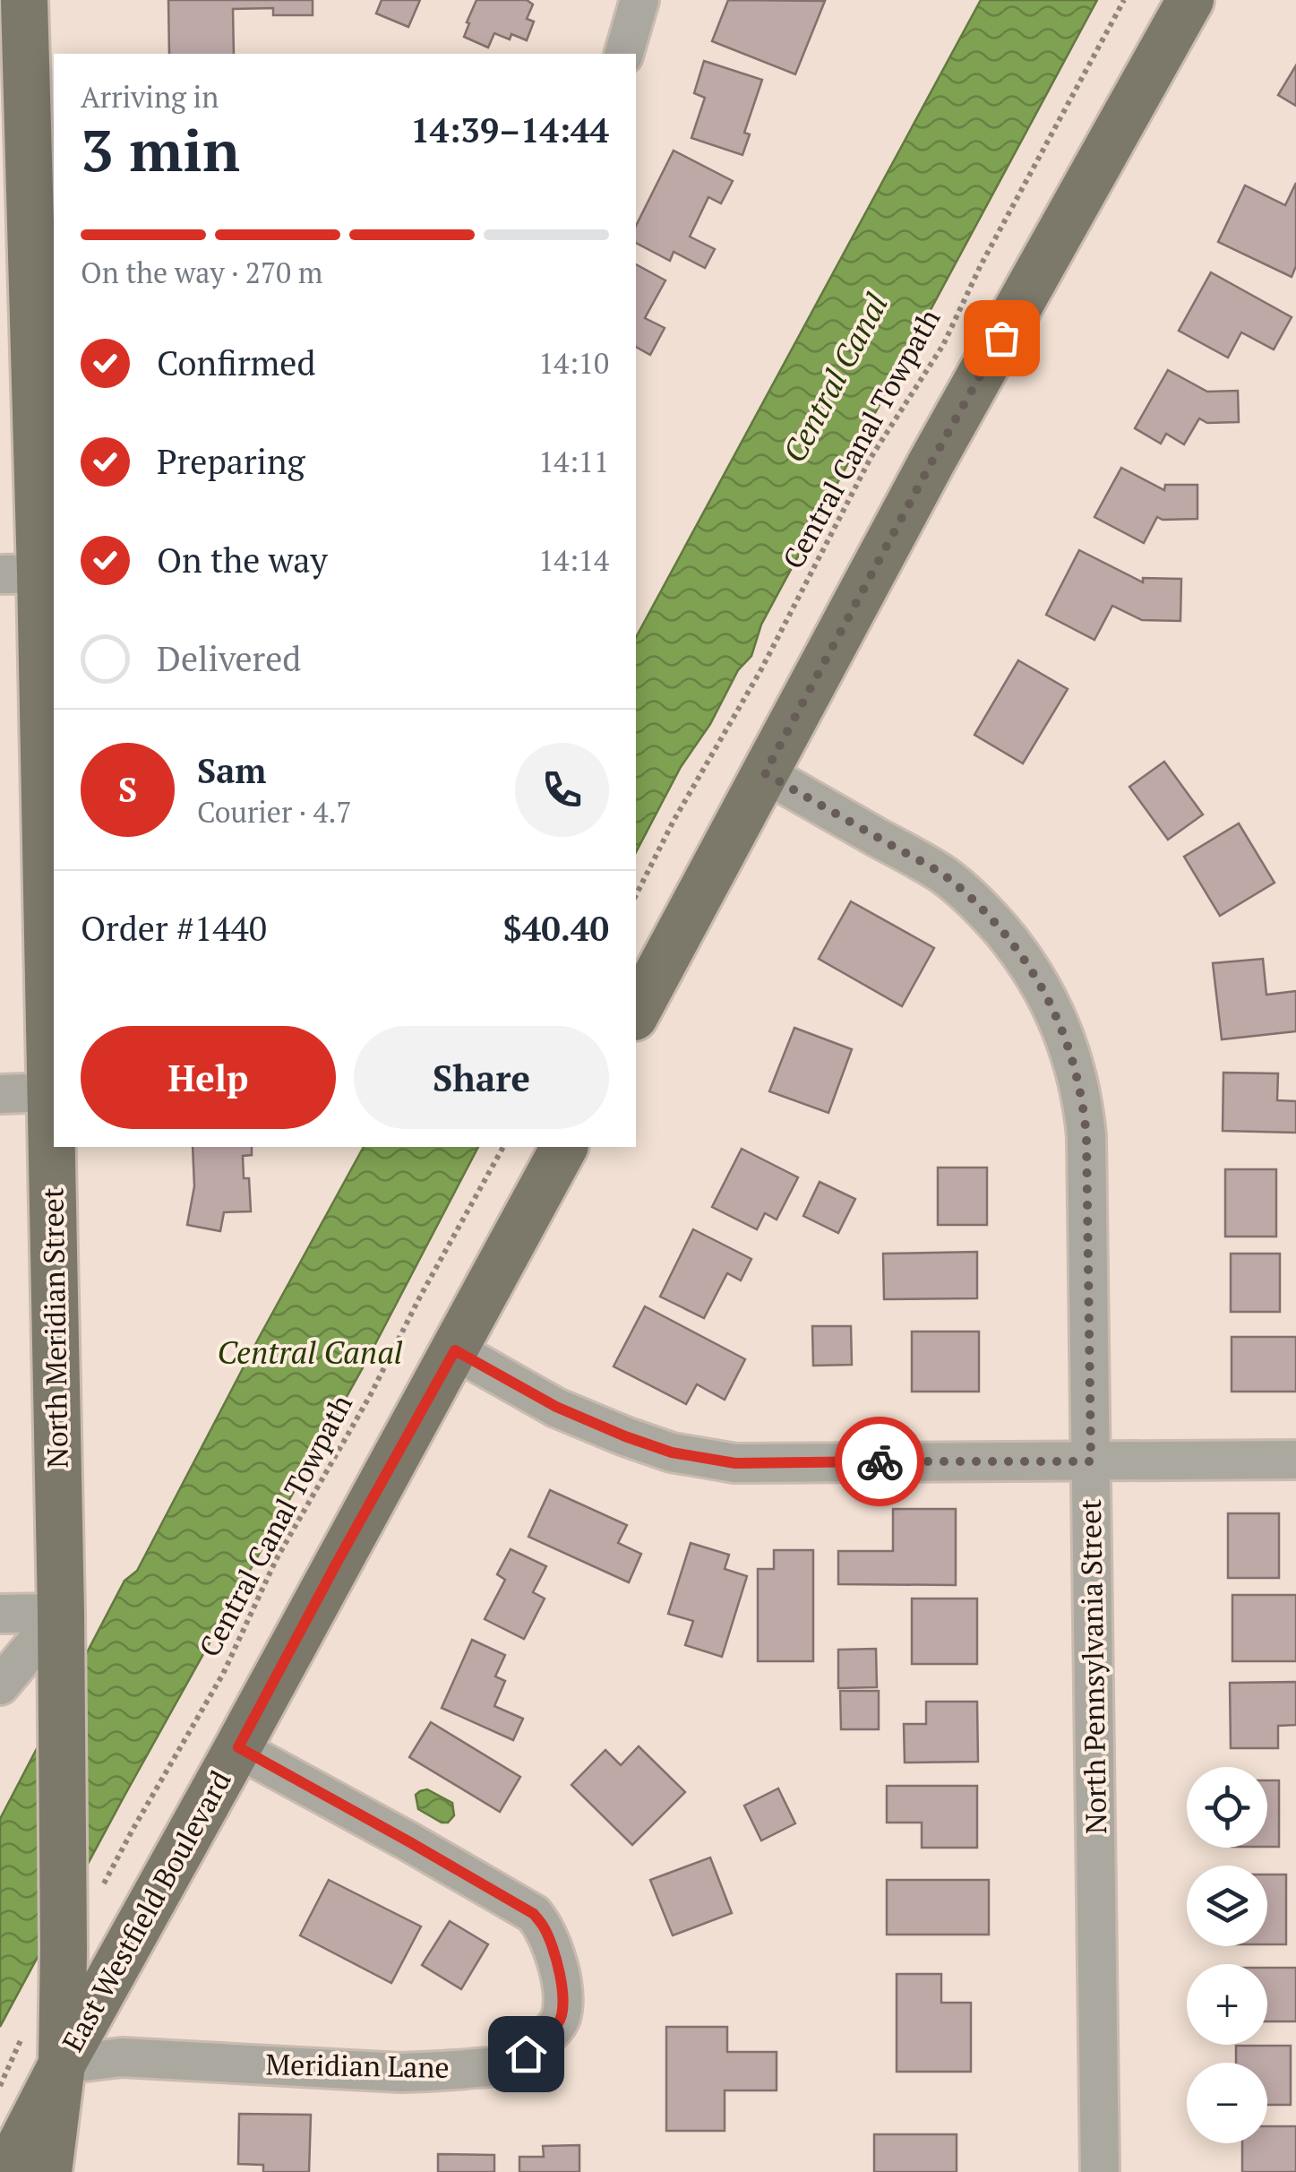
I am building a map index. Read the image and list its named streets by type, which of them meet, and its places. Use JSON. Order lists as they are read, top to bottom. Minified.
{"streets":{"main road":["North Meridian Street","East Westfield Boulevard"],"street":["North Pennsylvania Street","Meridian Lane"],"path":["Central Canal Towpath"]},"crossings":[["North Meridian Street","East Westfield Boulevard"],["North Meridian Street","Meridian Lane"],["East Westfield Boulevard","Meridian Lane"]],"water":["Central Canal"],"page":{"heading":["3 min","Arriving in","14:39–14:44"],"panel":["Sam","Courier · 4.7","Order #1440","$40.40"],"bar":"On the way · 270 m","list":[["Confirmed","14:10"],["Preparing","14:11"],["On the way","14:14"],"Delivered"],"round":"S","buttons":["Help","Share"],"map_buttons":["+","−"]}}
